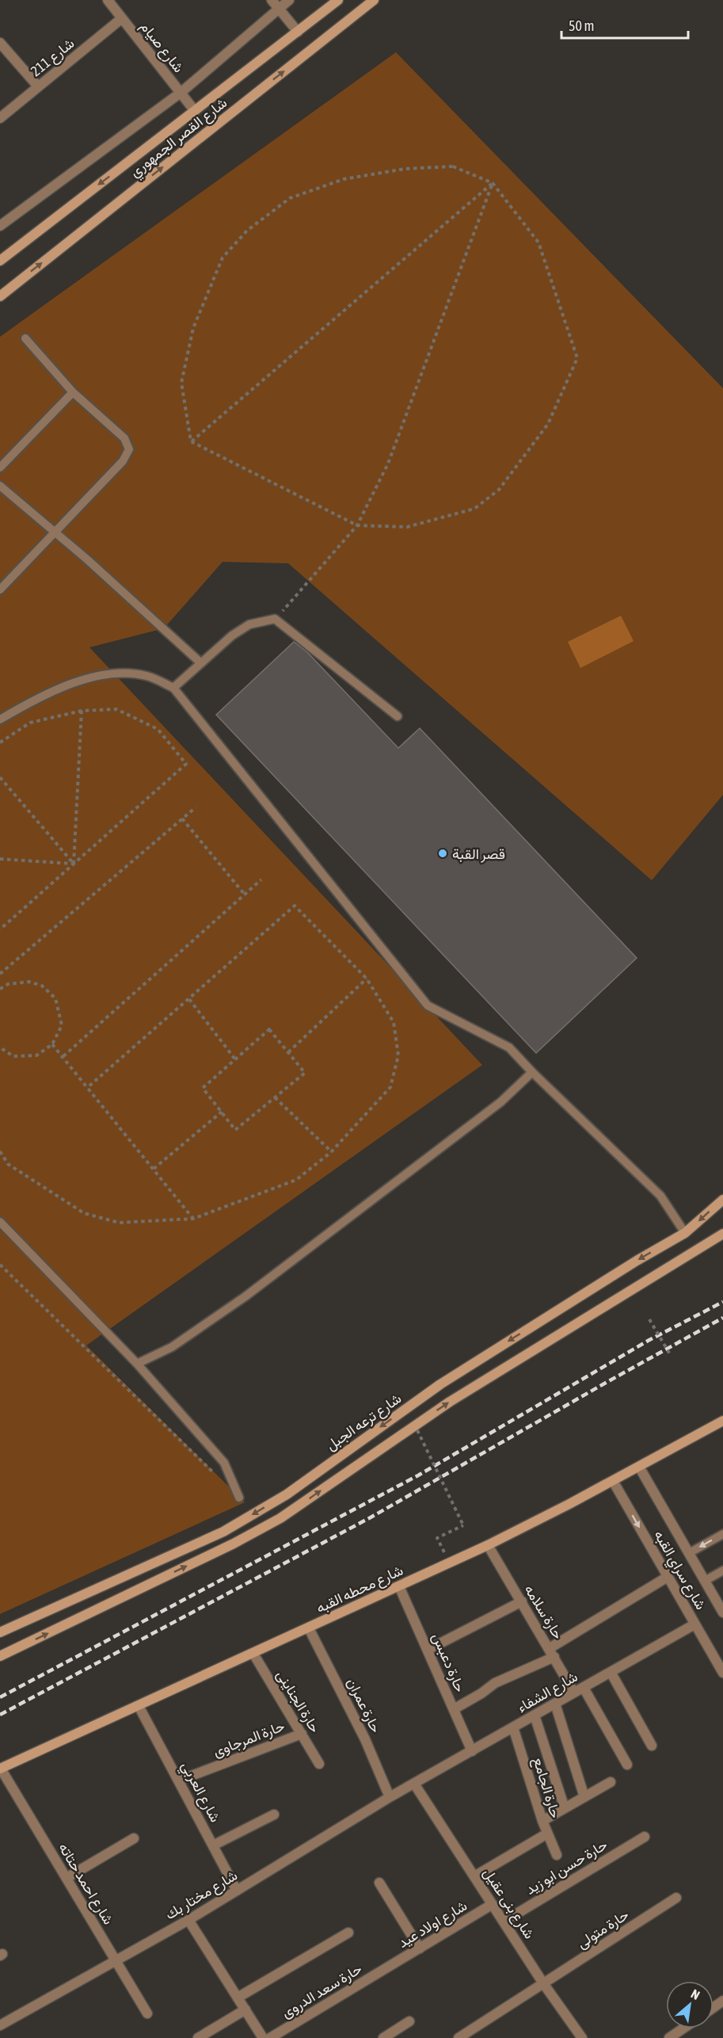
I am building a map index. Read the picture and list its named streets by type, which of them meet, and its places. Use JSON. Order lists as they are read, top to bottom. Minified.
{"streets":{"main road":["شارع القصر الجمهوري","شارع ترعه الجبل","شارع محطه القبه"],"street":["شارع صيام","شارع 211","شارع سراي القبه","حارة سلامه","حارة دعبس","شارع الشفاء","حارة الجناينى","حارة عمران","حارة المرجاوى","حارة الجامع","شارع العربي","حارة حسن ابو زيد","شارع احمد حتاته","شارع مختار بك","شارع بنى عقيل","شارع اولاد عيد","حارة متولى","حارة سعد الدروى"]},"crossings":[["شارع صيام","شارع 211"],["شارع صيام","شارع القصر الجمهوري"],["شارع سراي القبه","شارع محطه القبه"],["شارع سراي القبه","شارع الشفاء"],["شارع محطه القبه","حارة سلامه"],["شارع محطه القبه","حارة دعبس"],["شارع محطه القبه","حارة الجناينى"],["شارع محطه القبه","حارة عمران"],["شارع محطه القبه","شارع العربي"],["شارع محطه القبه","شارع احمد حتاته"],["حارة سلامه","شارع الشفاء"],["حارة دعبس","شارع الشفاء"],["شارع الشفاء","حارة الجامع"],["شارع الشفاء","شارع مختار بك"],["شارع الشفاء","شارع بنى عقيل"],["حارة الجناينى","حارة المرجاوى"],["حارة عمران","شارع مختار بك"],["حارة المرجاوى","شارع العربي"],["شارع العربي","شارع مختار بك"],["حارة حسن ابو زيد","شارع بنى عقيل"],["شارع احمد حتاته","شارع مختار بك"],["شارع مختار بك","شارع بنى عقيل"],["شارع بنى عقيل","شارع اولاد عيد"],["شارع بنى عقيل","حارة متولى"],["شارع اولاد عيد","حارة سعد الدروى"]],"places":["قصر القبة"],"scale_bar":"50 m","north":"top right"}
